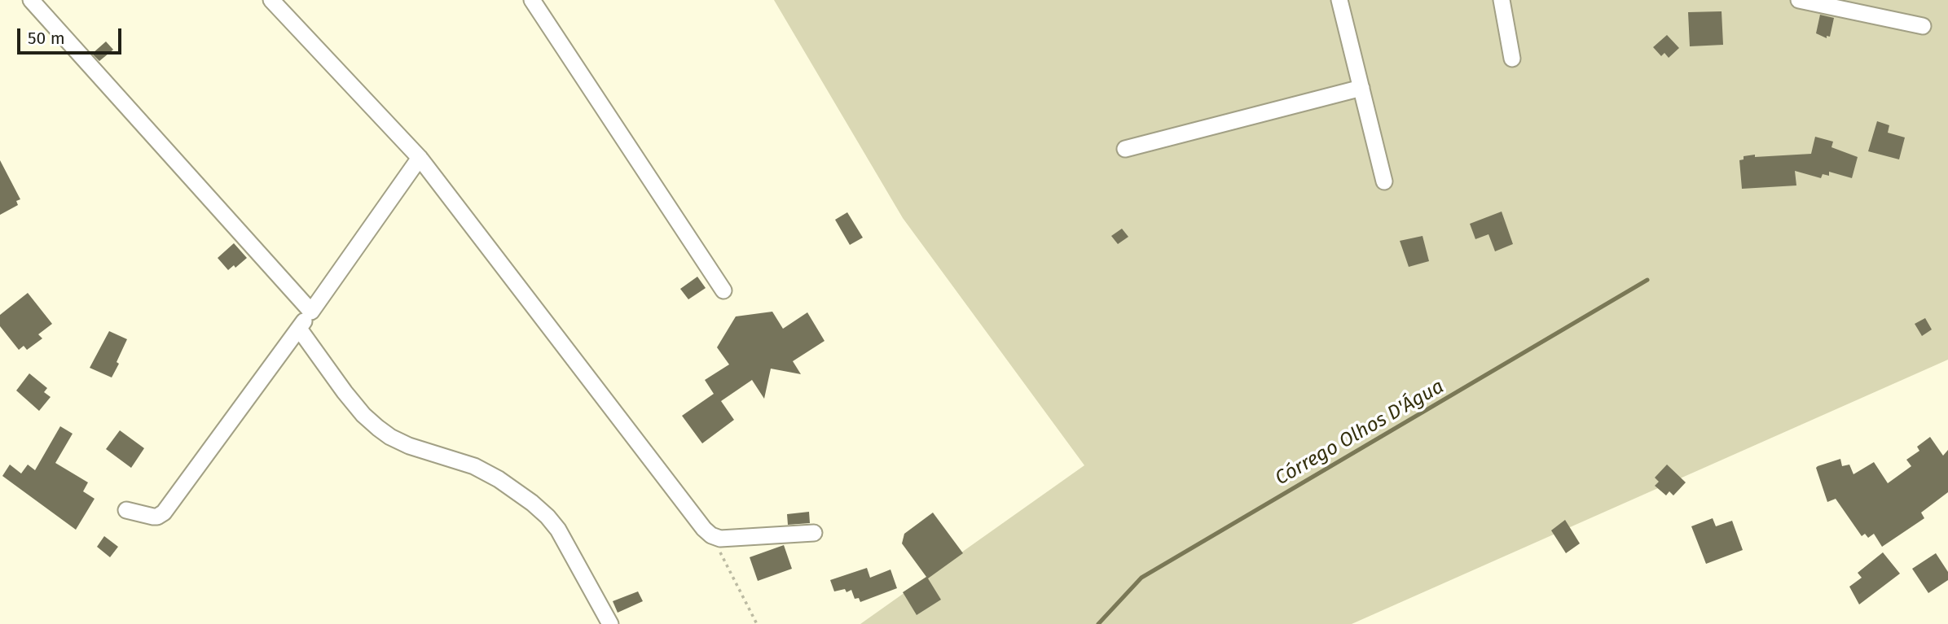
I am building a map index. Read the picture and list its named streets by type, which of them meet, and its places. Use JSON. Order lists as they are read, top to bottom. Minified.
{"water":["Córrego Olhos D'Água"],"scale_bar":"50 m"}
